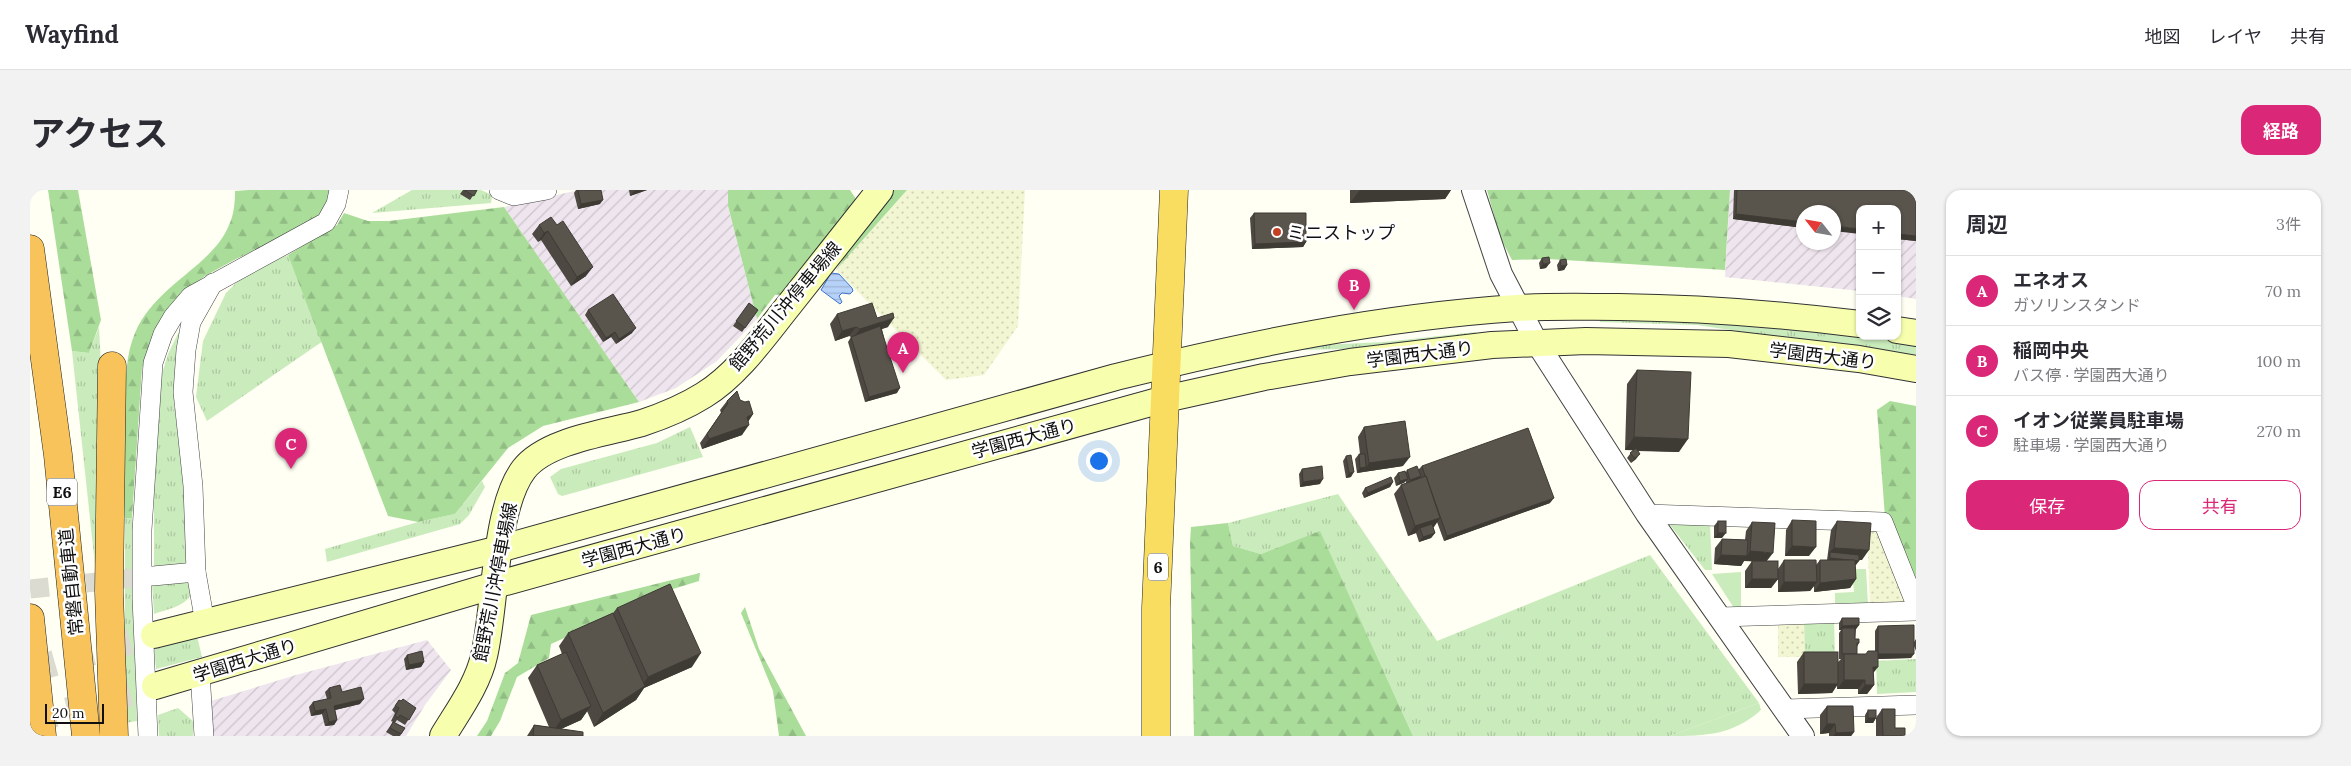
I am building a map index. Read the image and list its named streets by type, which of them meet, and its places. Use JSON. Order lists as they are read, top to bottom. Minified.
{"streets":{"highway":["E6","6","常磐自動車道"],"main road":["館野荒川沖停車場線","学園西大通り"]},"crossings":[["館野荒川沖停車場線","学園西大通り"],["学園西大通り","6"]],"places":["ミニストップ"],"scale_bar":"20 m","north":"top left","page":{"header":"Wayfind","nav":["地図","レイヤ","共有"],"title":"アクセス","buttons":["経路",["保存","共有"]],"heading":["周辺","3件"],"map_buttons":["+","−"],"list":[{"mark":"A","name":"エネオス","note":"ガソリンスタンド","value":"70 m"},{"mark":"B","name":"稲岡中央","note":"バス停 · 学園西大通り","value":"100 m"},{"mark":"C","name":"イオン従業員駐車場","note":"駐車場 · 学園西大通り","value":"270 m"}],"pins":["B","A","C"],"scale":"20 m"}}
